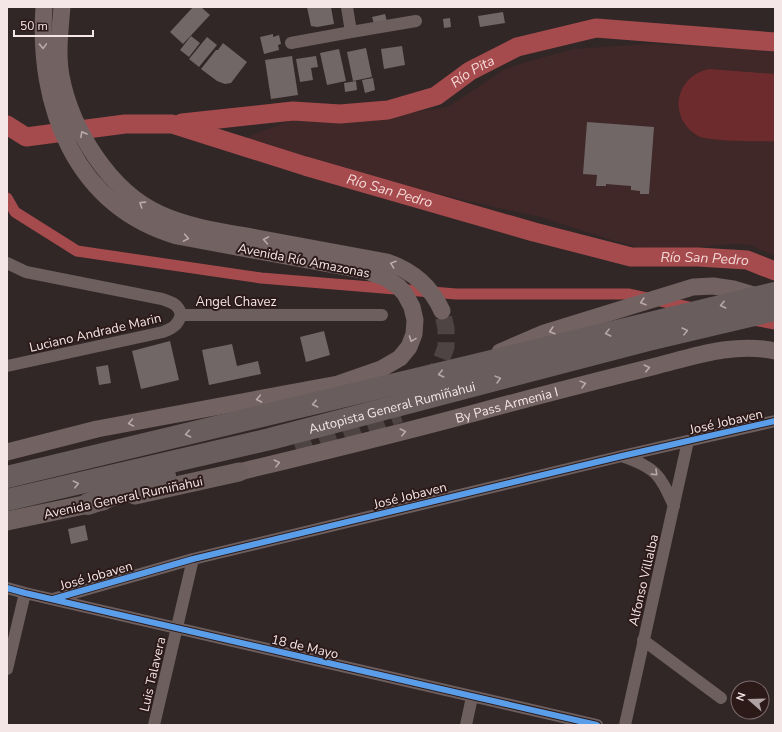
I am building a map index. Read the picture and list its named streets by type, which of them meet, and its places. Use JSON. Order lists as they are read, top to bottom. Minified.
{"streets":{"highway":["Autopista General Rumiñahui"],"main road":["Avenida Río Amazonas","By Pass Armenia I","Avenida General Rumiñahui"],"street":["Angel Chavez","Luciano Andrade Marin","José Jobaven","Alfonso Villalba","18 de Mayo","Luis Talavera"]},"crossings":[["Angel Chavez","Luciano Andrade Marin"],["By Pass Armenia I","Avenida General Rumiñahui"],["José Jobaven","Alfonso Villalba"],["José Jobaven","18 de Mayo"],["José Jobaven","Luis Talavera"],["18 de Mayo","Luis Talavera"]],"water":["Río Pita","Río San Pedro"],"scale_bar":"50 m","north":"left"}
